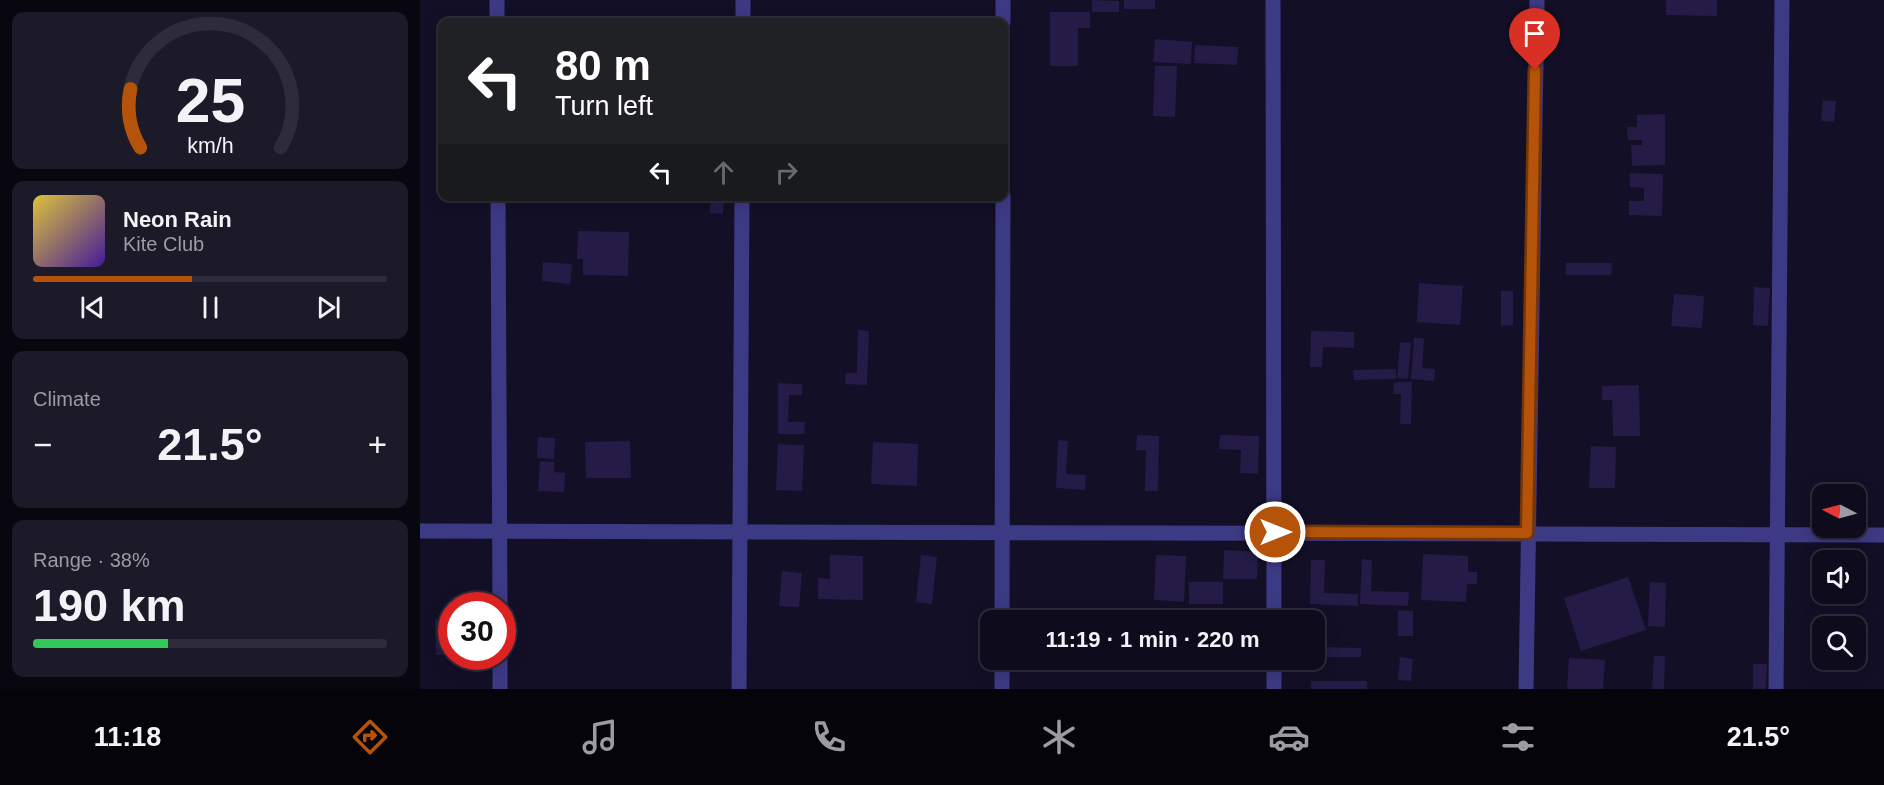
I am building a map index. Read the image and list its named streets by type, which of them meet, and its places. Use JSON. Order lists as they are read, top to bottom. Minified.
{"north":"left","page":{"turn":["80 m","Turn left"],"song":["Neon Rain","Kite Club"],"tile":["Climate",["Range · 38%","190 km"]],"heat":["−","21.5°","+"],"limit":"30","trip":"11:19 · 1 min · 220 m","tabs":["11:18","21.5°"],"gauge":["25","km/h"]}}
